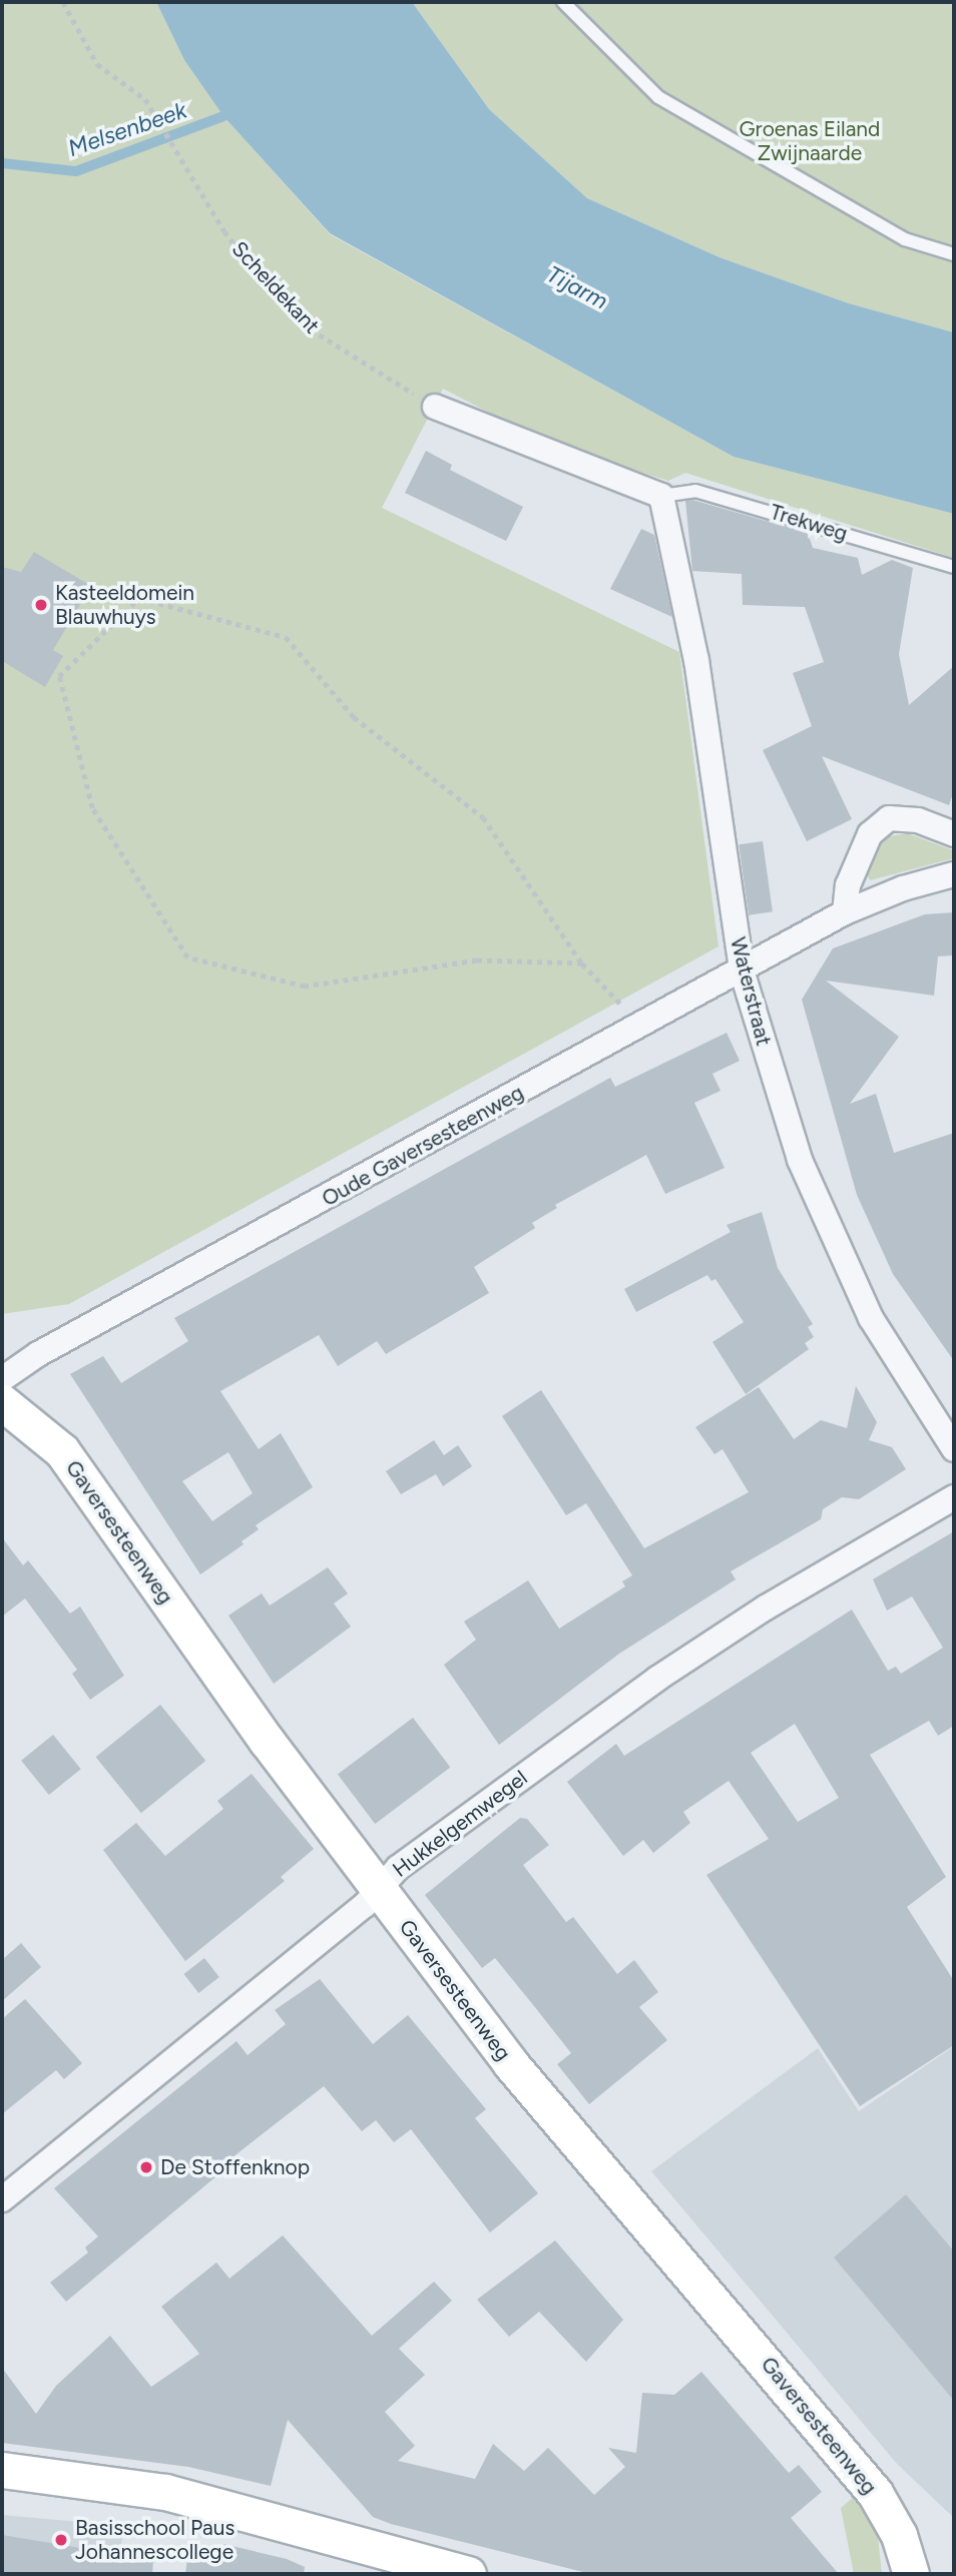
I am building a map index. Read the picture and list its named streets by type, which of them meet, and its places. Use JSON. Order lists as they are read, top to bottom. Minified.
{"streets":{"street":["Waterstraat","Oude Gaversesteenweg","Gaversesteenweg","Hukkelgemwegel"],"lane":["Trekweg"],"path":["Scheldekant"]},"crossings":[["Trekweg","Waterstraat"],["Waterstraat","Oude Gaversesteenweg"],["Gaversesteenweg","Hukkelgemwegel"]],"water":["Melsenbeek","Tijarm"],"parks":["Groenas Eiland Zwijnaarde"],"places":["Kasteeldomein Blauwhuys","De Stoffenknop","Basisschool Paus Johannescollege"]}
